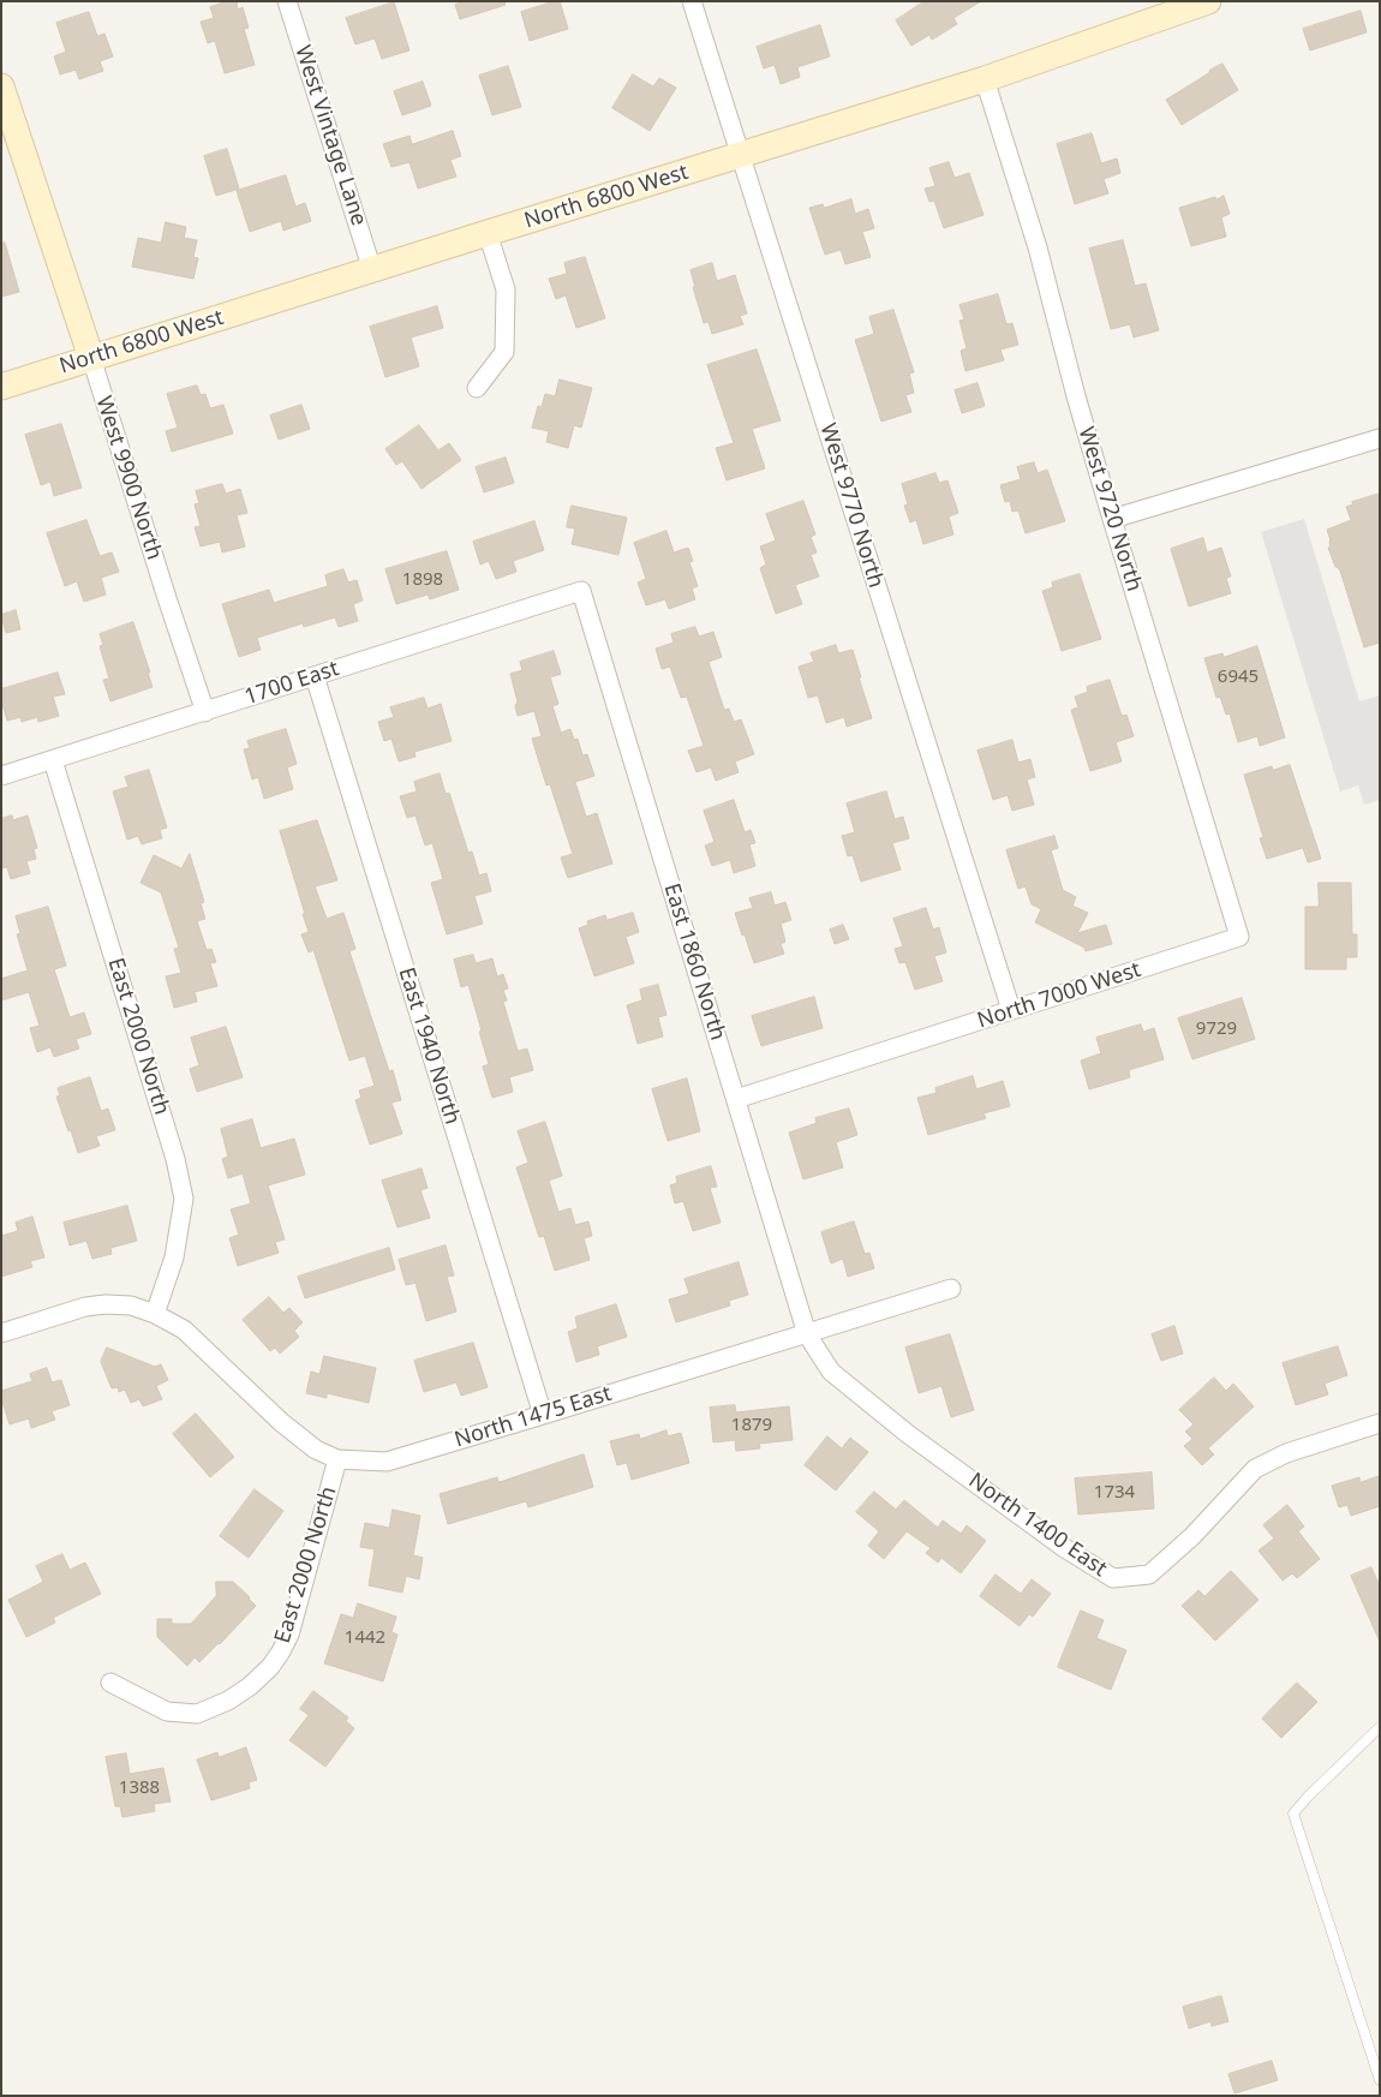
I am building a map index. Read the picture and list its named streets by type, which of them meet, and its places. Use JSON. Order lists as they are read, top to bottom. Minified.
{"streets":{"street":["West Vintage Lane","North 6800 West","West 9900 North","West 9770 North","West 9720 North","1700 East","East 1860 North","North 7000 West","East 2000 North","East 1940 North","North 1475 East","North 1400 East"]},"crossings":[["West Vintage Lane","North 6800 West"],["North 6800 West","West 9900 North"],["North 6800 West","West 9770 North"],["North 6800 West","West 9720 North"],["West 9900 North","1700 East"],["West 9770 North","North 7000 West"],["West 9720 North","North 7000 West"],["1700 East","East 1860 North"],["1700 East","East 2000 North"],["1700 East","East 1940 North"],["East 1860 North","North 7000 West"],["East 1860 North","North 1475 East"],["East 1860 North","North 1400 East"],["East 2000 North","North 1475 East"],["East 1940 North","North 1475 East"],["North 1475 East","North 1400 East"]],"house_numbers":["1898","6945","9729","1879","1734","1442","1388"]}
